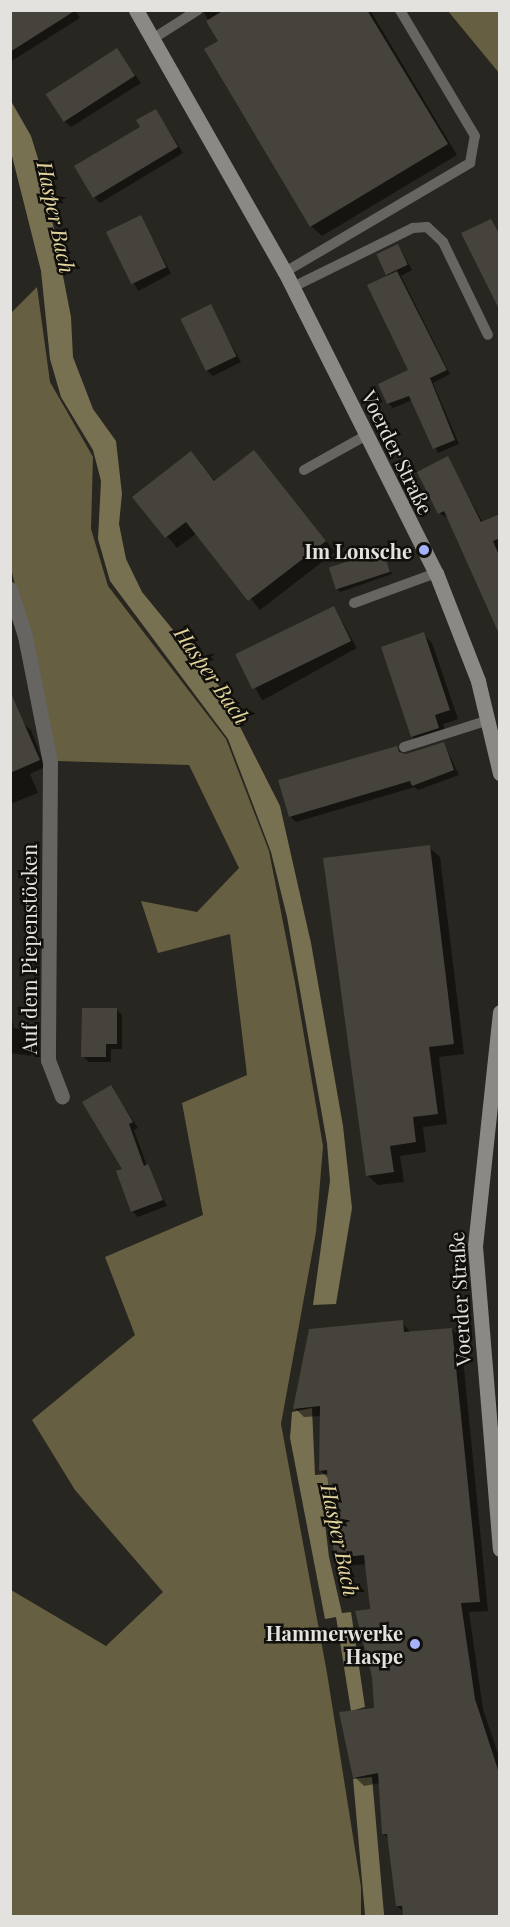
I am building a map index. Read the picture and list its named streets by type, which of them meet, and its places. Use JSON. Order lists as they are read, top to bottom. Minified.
{"streets":{"main road":["Voerder Straße"],"street":["Auf dem Piepenstöcken"]},"water":["Hasper Bach"],"places":["Im Lonsche","Hammerwerke Haspe"]}
